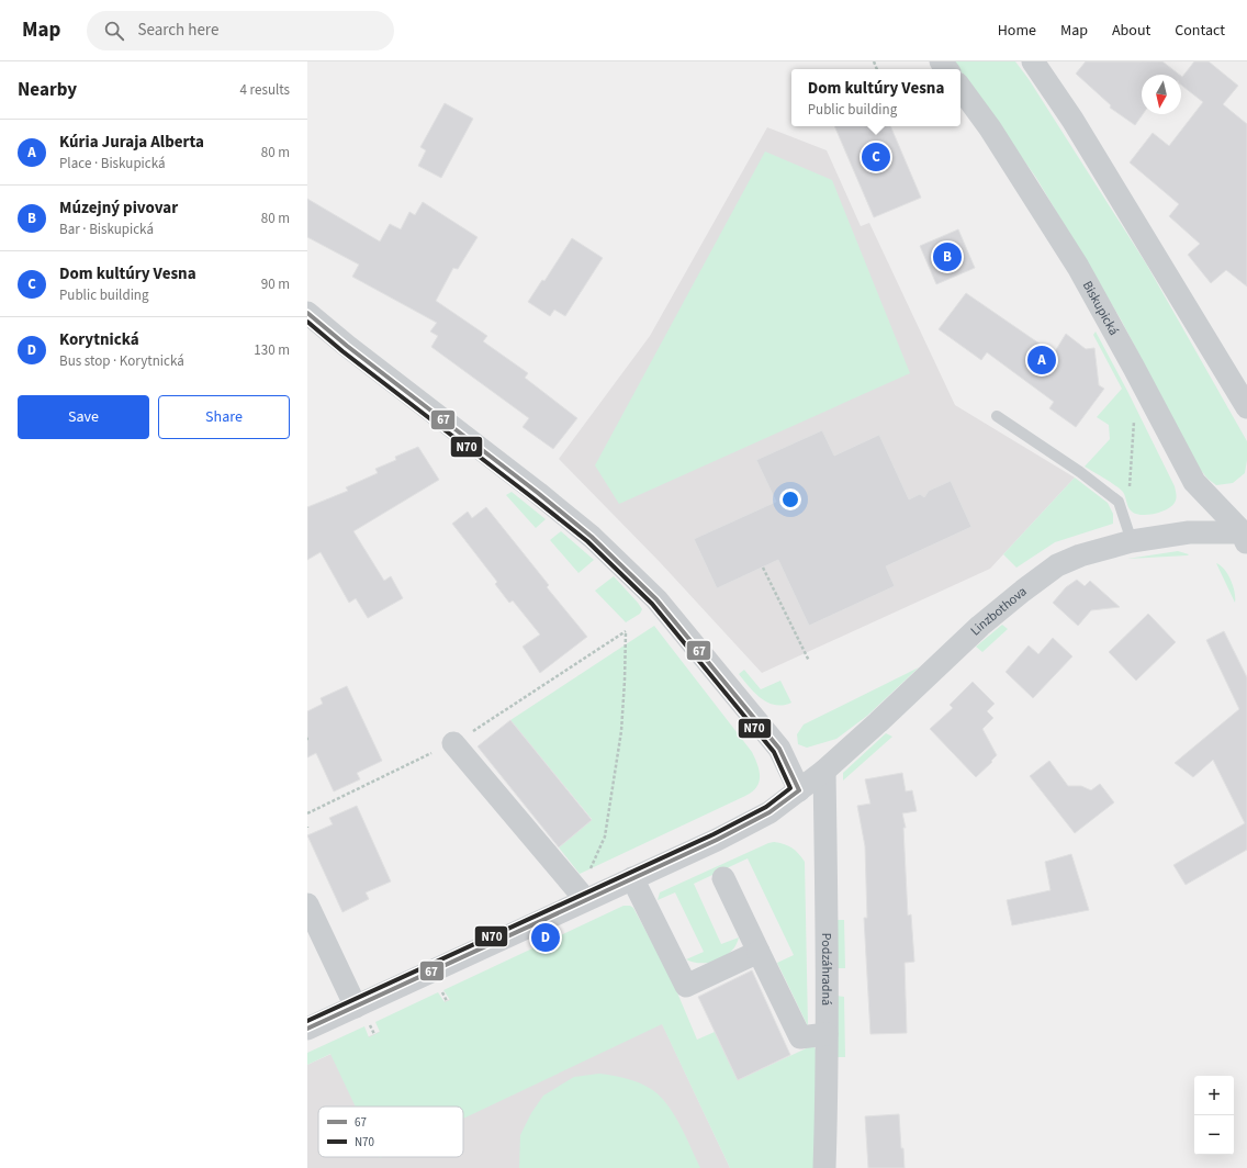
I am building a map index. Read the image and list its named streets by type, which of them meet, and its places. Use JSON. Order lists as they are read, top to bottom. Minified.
{"streets":{"street":["Biskupická","Linzbothova","Podzáhradná"]},"crossings":[["Biskupická","Linzbothova"],["Linzbothova","Podzáhradná"]],"lines":["transit line 67","transit line N70"],"legend":["67","N70"],"north":"bottom","page":{"header":"Map","search":"Search here","nav":["Home","Map","About","Contact"],"heading":["Nearby","4 results"],"popup":["Dom kultúry Vesna","Public building"],"list":[{"mark":"A","name":"Kúria Juraja Alberta","note":"Place · Biskupická","value":"80 m"},{"mark":"B","name":"Múzejný pivovar","note":"Bar · Biskupická","value":"80 m"},{"mark":"C","name":"Dom kultúry Vesna","note":"Public building","value":"90 m"},{"mark":"D","name":"Korytnická","note":"Bus stop · Korytnická","value":"130 m"}],"pins":["C","B","A","D"],"buttons":["Save","Share"],"map_buttons":["+","−"]}}
